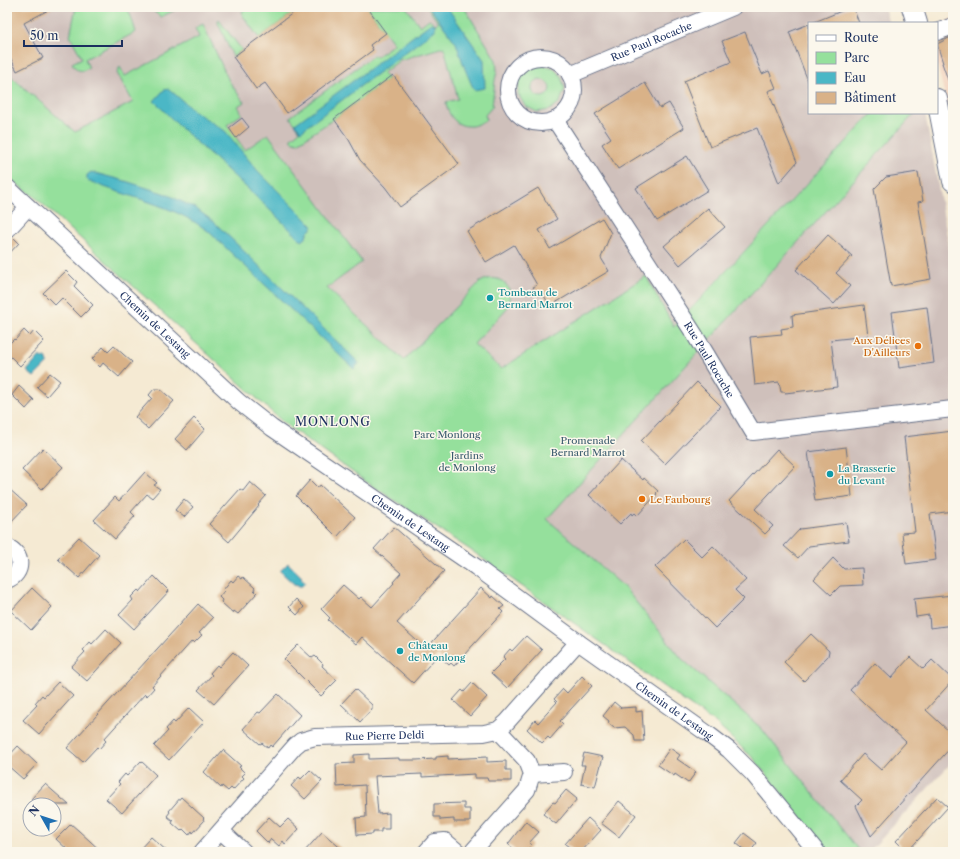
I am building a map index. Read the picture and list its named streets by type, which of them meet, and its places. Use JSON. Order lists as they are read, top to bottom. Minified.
{"streets":{"street":["Rue Paul Rocache","Chemin de Lestang","Rue Pierre Deldi"]},"districts":["MONLONG"],"parks":["Parc Monlong","Promenade Bernard Marrot","Jardins de Monlong"],"places":["Tombeau de Bernard Marrot","Aux Délices D'Ailleurs","La Brasserie du Levant","Le Faubourg","Château de Monlong"],"legend":["Route","Parc","Eau","Bâtiment"],"scale_bar":"50 m","north":"top left"}
